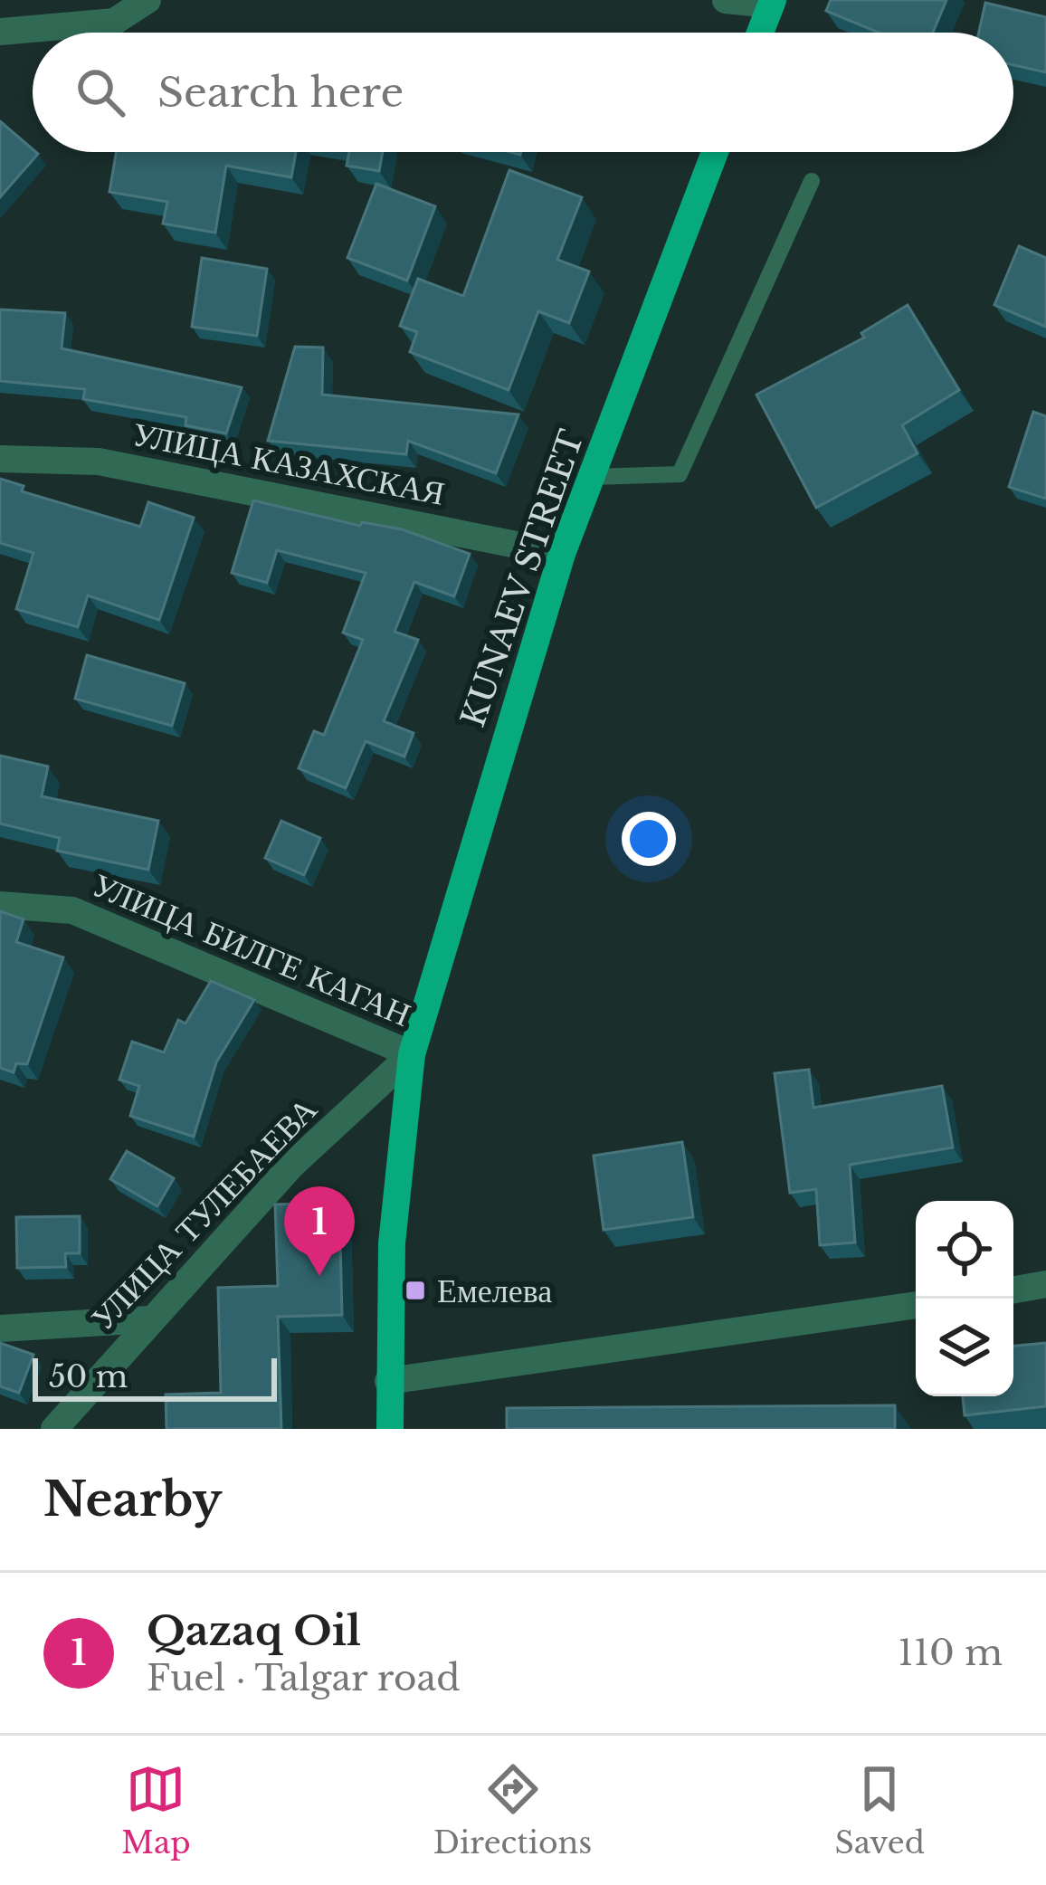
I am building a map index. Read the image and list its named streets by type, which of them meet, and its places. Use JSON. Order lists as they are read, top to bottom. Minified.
{"streets":{"main road":["KUNAEV STREET"],"street":["УЛИЦА КАЗАХСКАЯ","УЛИЦА БИЛГЕ КАГАН","УЛИЦА ТУЛЕБАЕВА"]},"crossings":[["УЛИЦА КАЗАХСКАЯ","KUNAEV STREET"],["KUNAEV STREET","УЛИЦА БИЛГЕ КАГАН"],["KUNAEV STREET","УЛИЦА ТУЛЕБАЕВА"],["УЛИЦА БИЛГЕ КАГАН","УЛИЦА ТУЛЕБАЕВА"]],"places":{"transit":["Емелева"]},"scale_bar":"50 m","page":{"search":"Search here","pins":"1","scale":"50 m","heading":"Nearby","list":[{"mark":"1","name":"Qazaq Oil","note":"Fuel · Talgar road","value":"110 m"}],"nav":["Map","Directions","Saved"]}}
